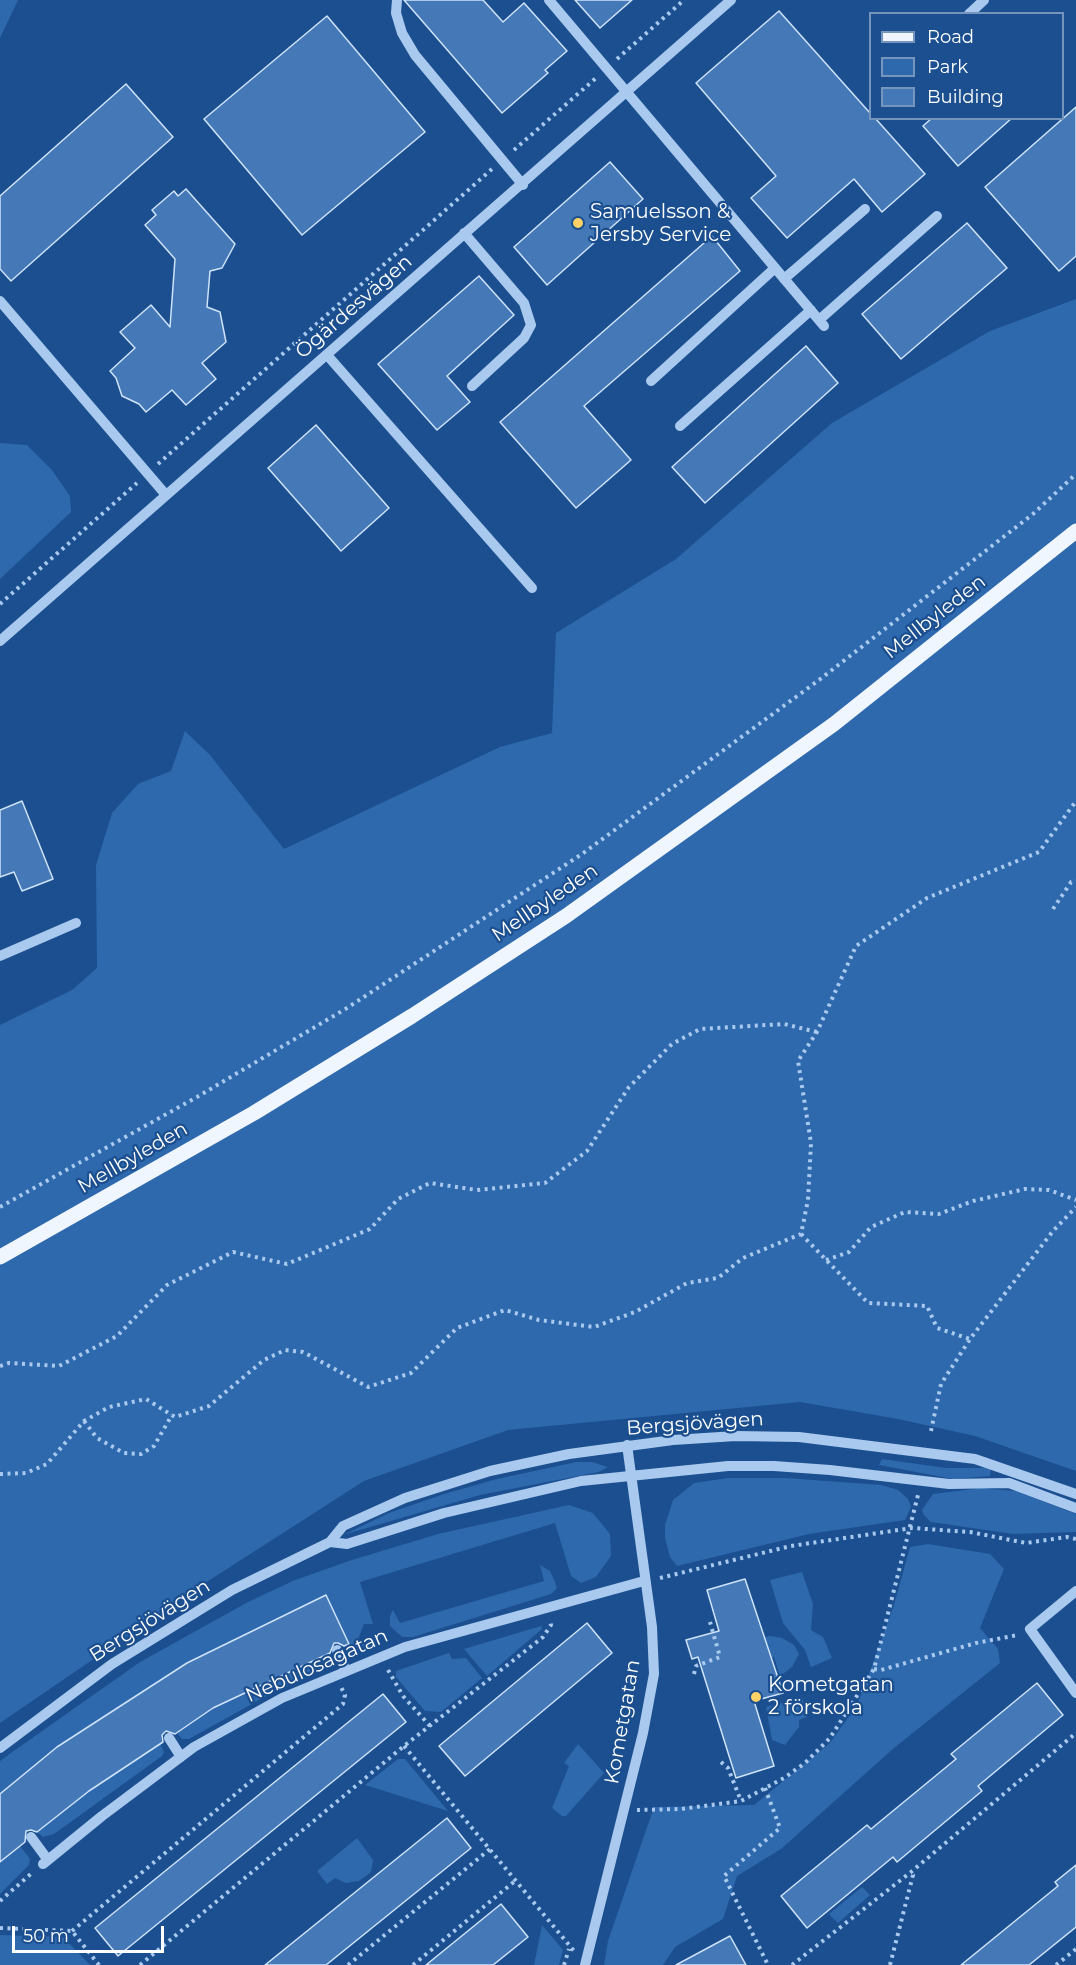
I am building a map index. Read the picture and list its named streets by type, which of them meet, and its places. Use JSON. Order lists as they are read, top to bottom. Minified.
{"streets":{"main road":["Mellbyleden"],"street":["Ögärdesvägen","Bergsjövägen","Nebulosagatan","Kometgatan"]},"crossings":[["Bergsjövägen","Kometgatan"],["Nebulosagatan","Kometgatan"]],"places":["Samuelsson & Jersby Service","Kometgatan 2 förskola"],"legend":["Road","Park","Building"],"scale_bar":"50 m"}
